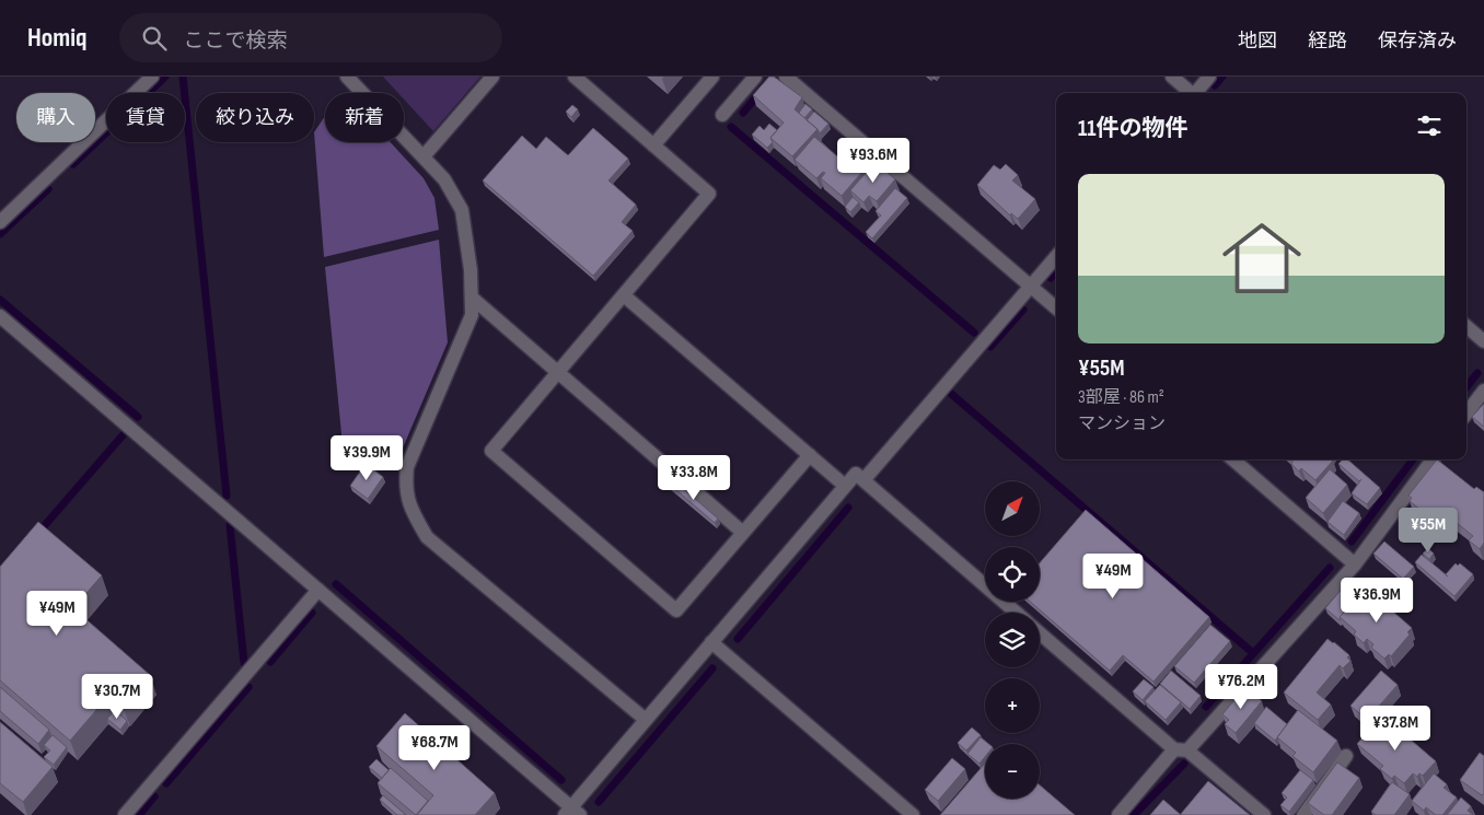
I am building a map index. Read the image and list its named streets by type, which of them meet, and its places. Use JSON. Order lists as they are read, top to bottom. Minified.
{"north":"top right","page":{"header":"Homiq","search":"ここで検索","nav":["地図","経路","保存済み"],"chip":["購入","賃貸","絞り込み","新着"],"heading":"11件の物件","price":["¥93.6M","¥39.9M","¥33.8M","¥55M","¥49M","¥36.9M","¥49M","¥76.2M","¥30.7M","¥37.8M","¥68.7M"],"list":[{"name":"¥55M","note":"3部屋 · 86 m² · マンション"}],"map_buttons":["+","−"]}}
